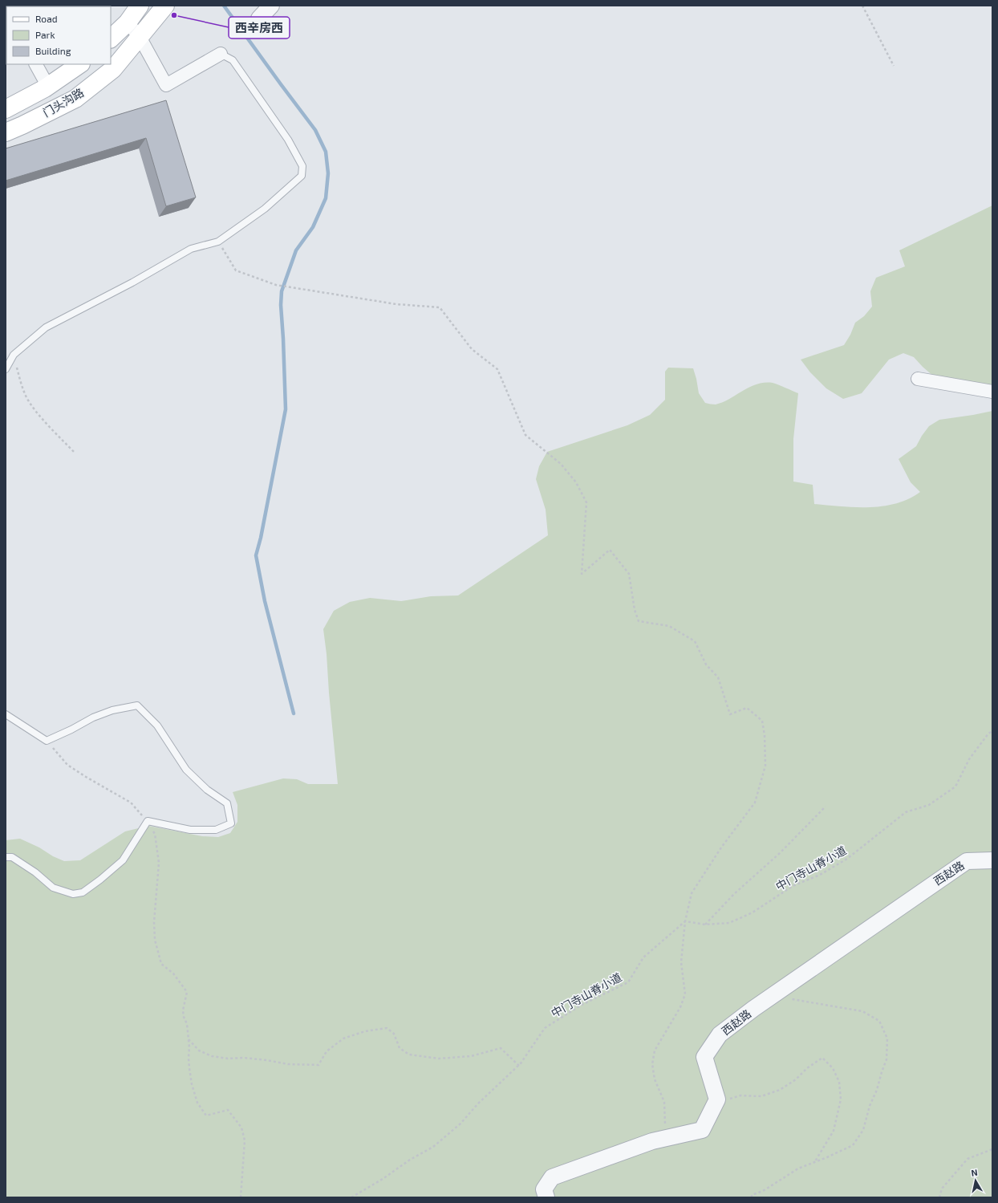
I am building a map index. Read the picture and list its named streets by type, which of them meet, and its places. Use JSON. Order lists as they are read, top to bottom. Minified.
{"streets":{"main road":["门头沟路"],"street":["西赵路"],"path":["中门寺山脊小道"]},"places":["西辛房西"],"legend":["Road","Park","Building"],"north":"top"}
